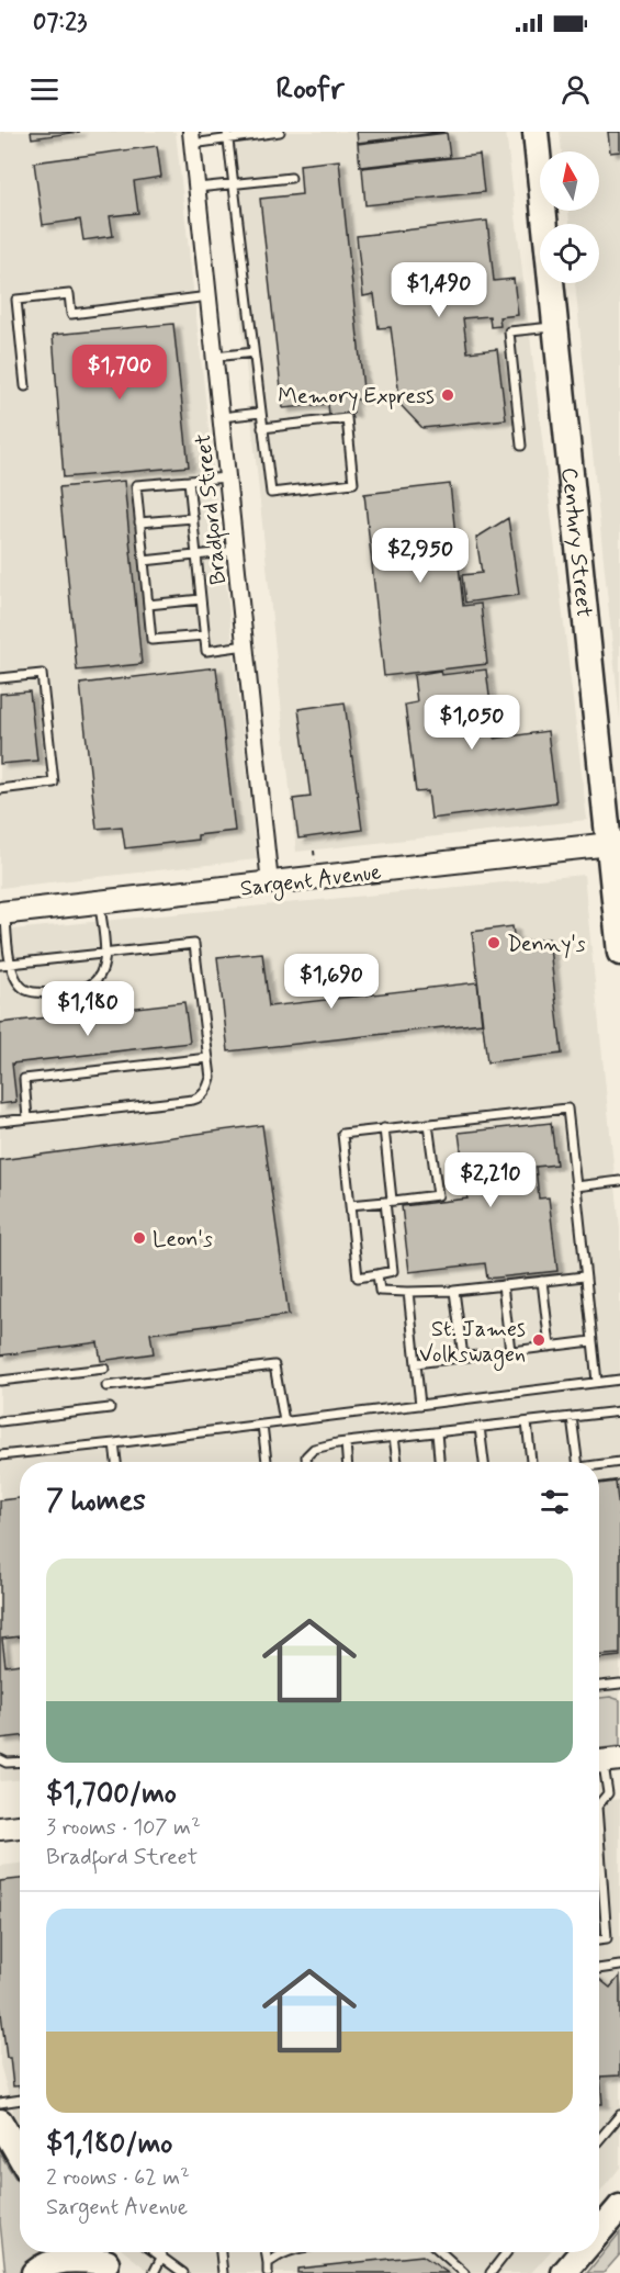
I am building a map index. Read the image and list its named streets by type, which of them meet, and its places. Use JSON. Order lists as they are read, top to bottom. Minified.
{"streets":{"main road":["Century Street","Sargent Avenue"],"street":["Bradford Street"]},"crossings":[["Bradford Street","Sargent Avenue"],["Century Street","Sargent Avenue"]],"places":["Memory Express","Denny's","Leon's","St. James Volkswagen"],"north":"top","page":{"status":"07:23","header":"Roofr","price":["$1,490","$1,700","$2,950","$1,050","$1,690","$1,180","$2,210"],"heading":"7 homes","list":[{"name":"$1,700/mo","note":"3 rooms · 107 m² · Bradford Street"},{"name":"$1,180/mo","note":"2 rooms · 62 m² · Sargent Avenue"}]}}
